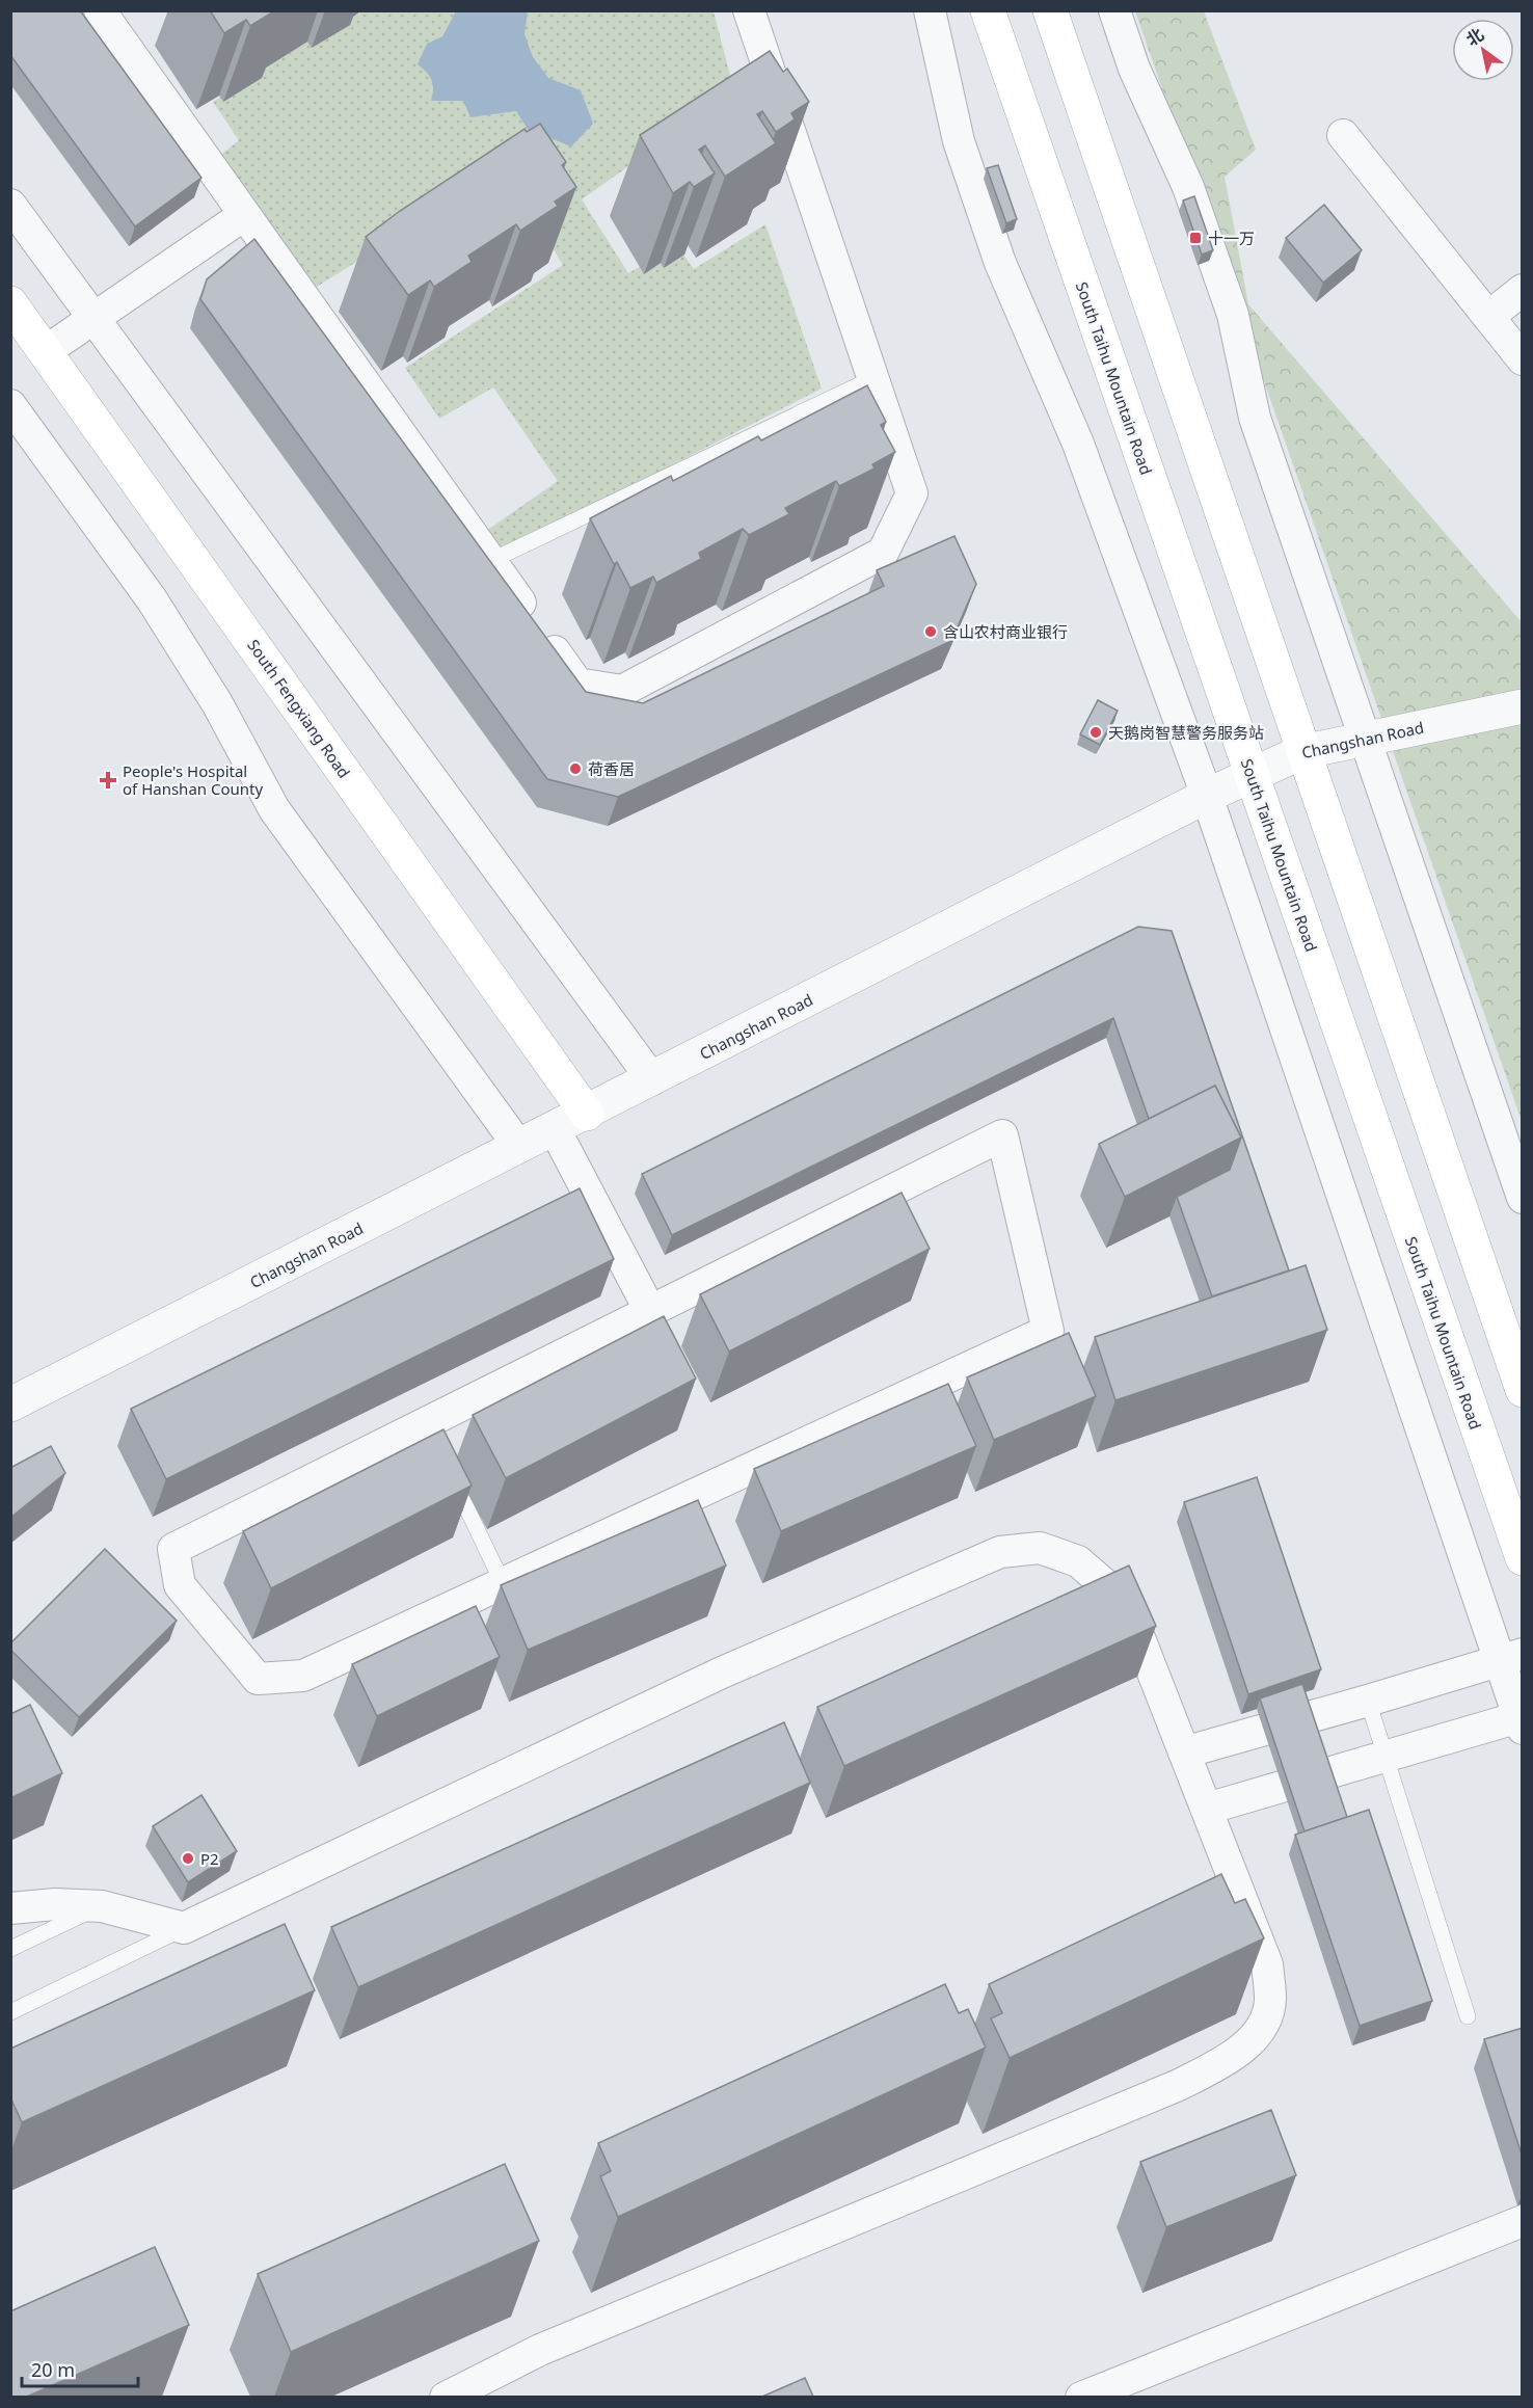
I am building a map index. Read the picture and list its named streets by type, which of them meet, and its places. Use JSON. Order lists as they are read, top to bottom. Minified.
{"streets":{"main road":["South Taihu Mountain Road","South Fengxiang Road"],"street":["Changshan Road"]},"crossings":[["South Taihu Mountain Road","Changshan Road"],["South Fengxiang Road","Changshan Road"]],"places":{"transit":["十一万"],"other":["含山农村商业银行","天鹅岗智慧警务服务站","荷香居","P2"],"health":["People's Hospital of Hanshan County"]},"scale_bar":"20 m","north":"top left"}
